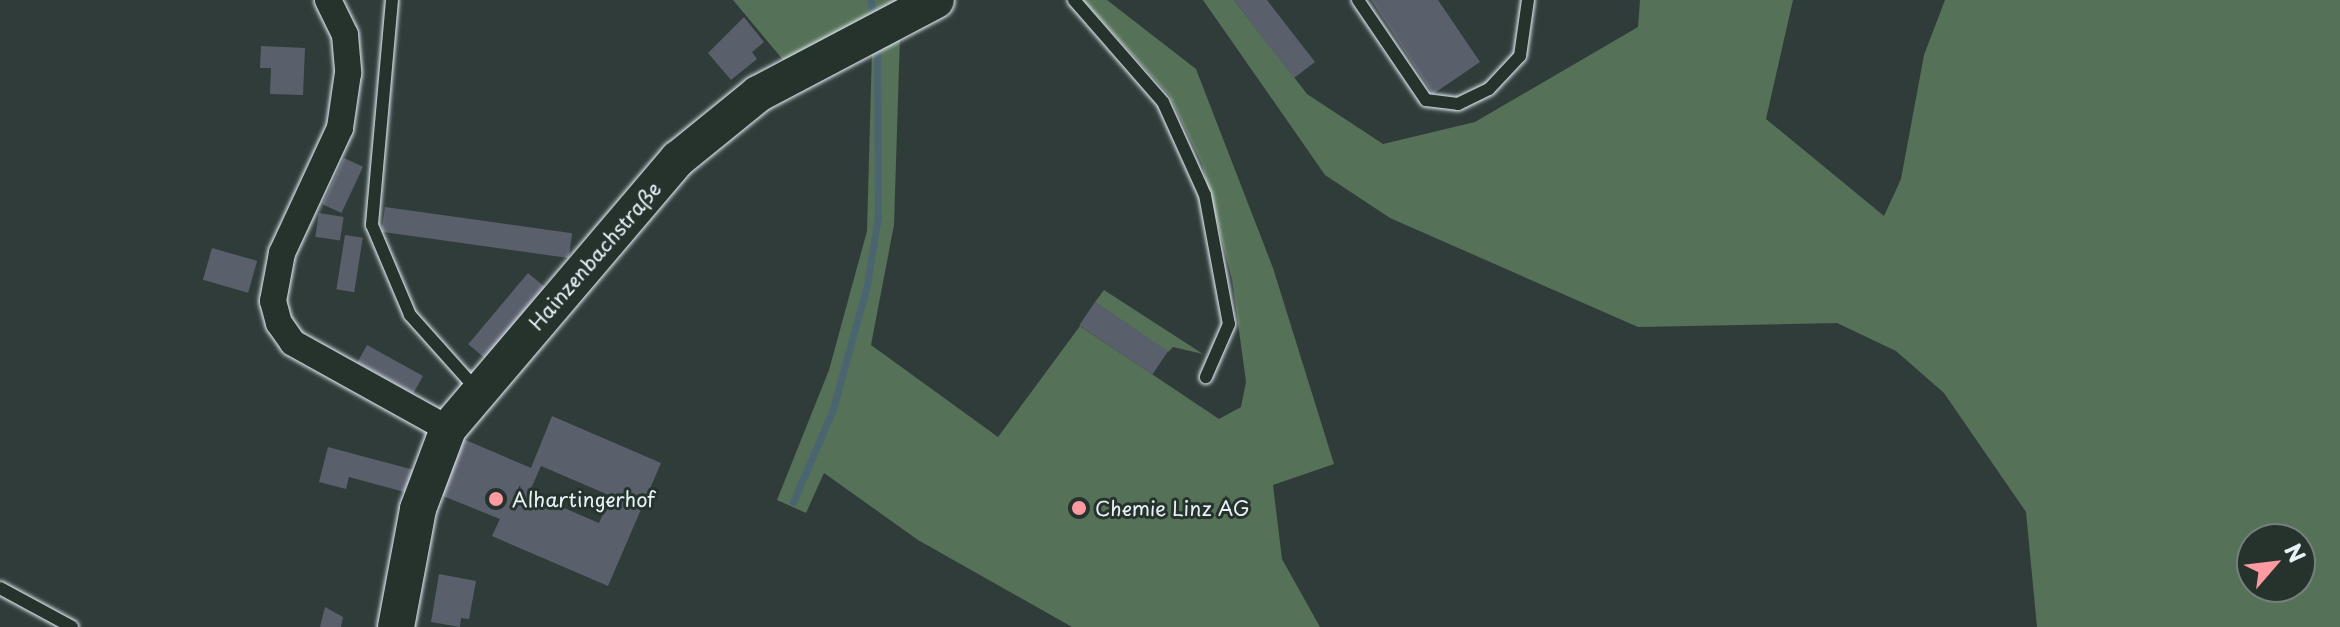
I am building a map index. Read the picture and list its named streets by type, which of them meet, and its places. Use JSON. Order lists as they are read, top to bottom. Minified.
{"streets":{"street":["Hainzenbachstraße"]},"places":["Alhartingerhof","Chemie Linz AG"],"north":"top right"}
